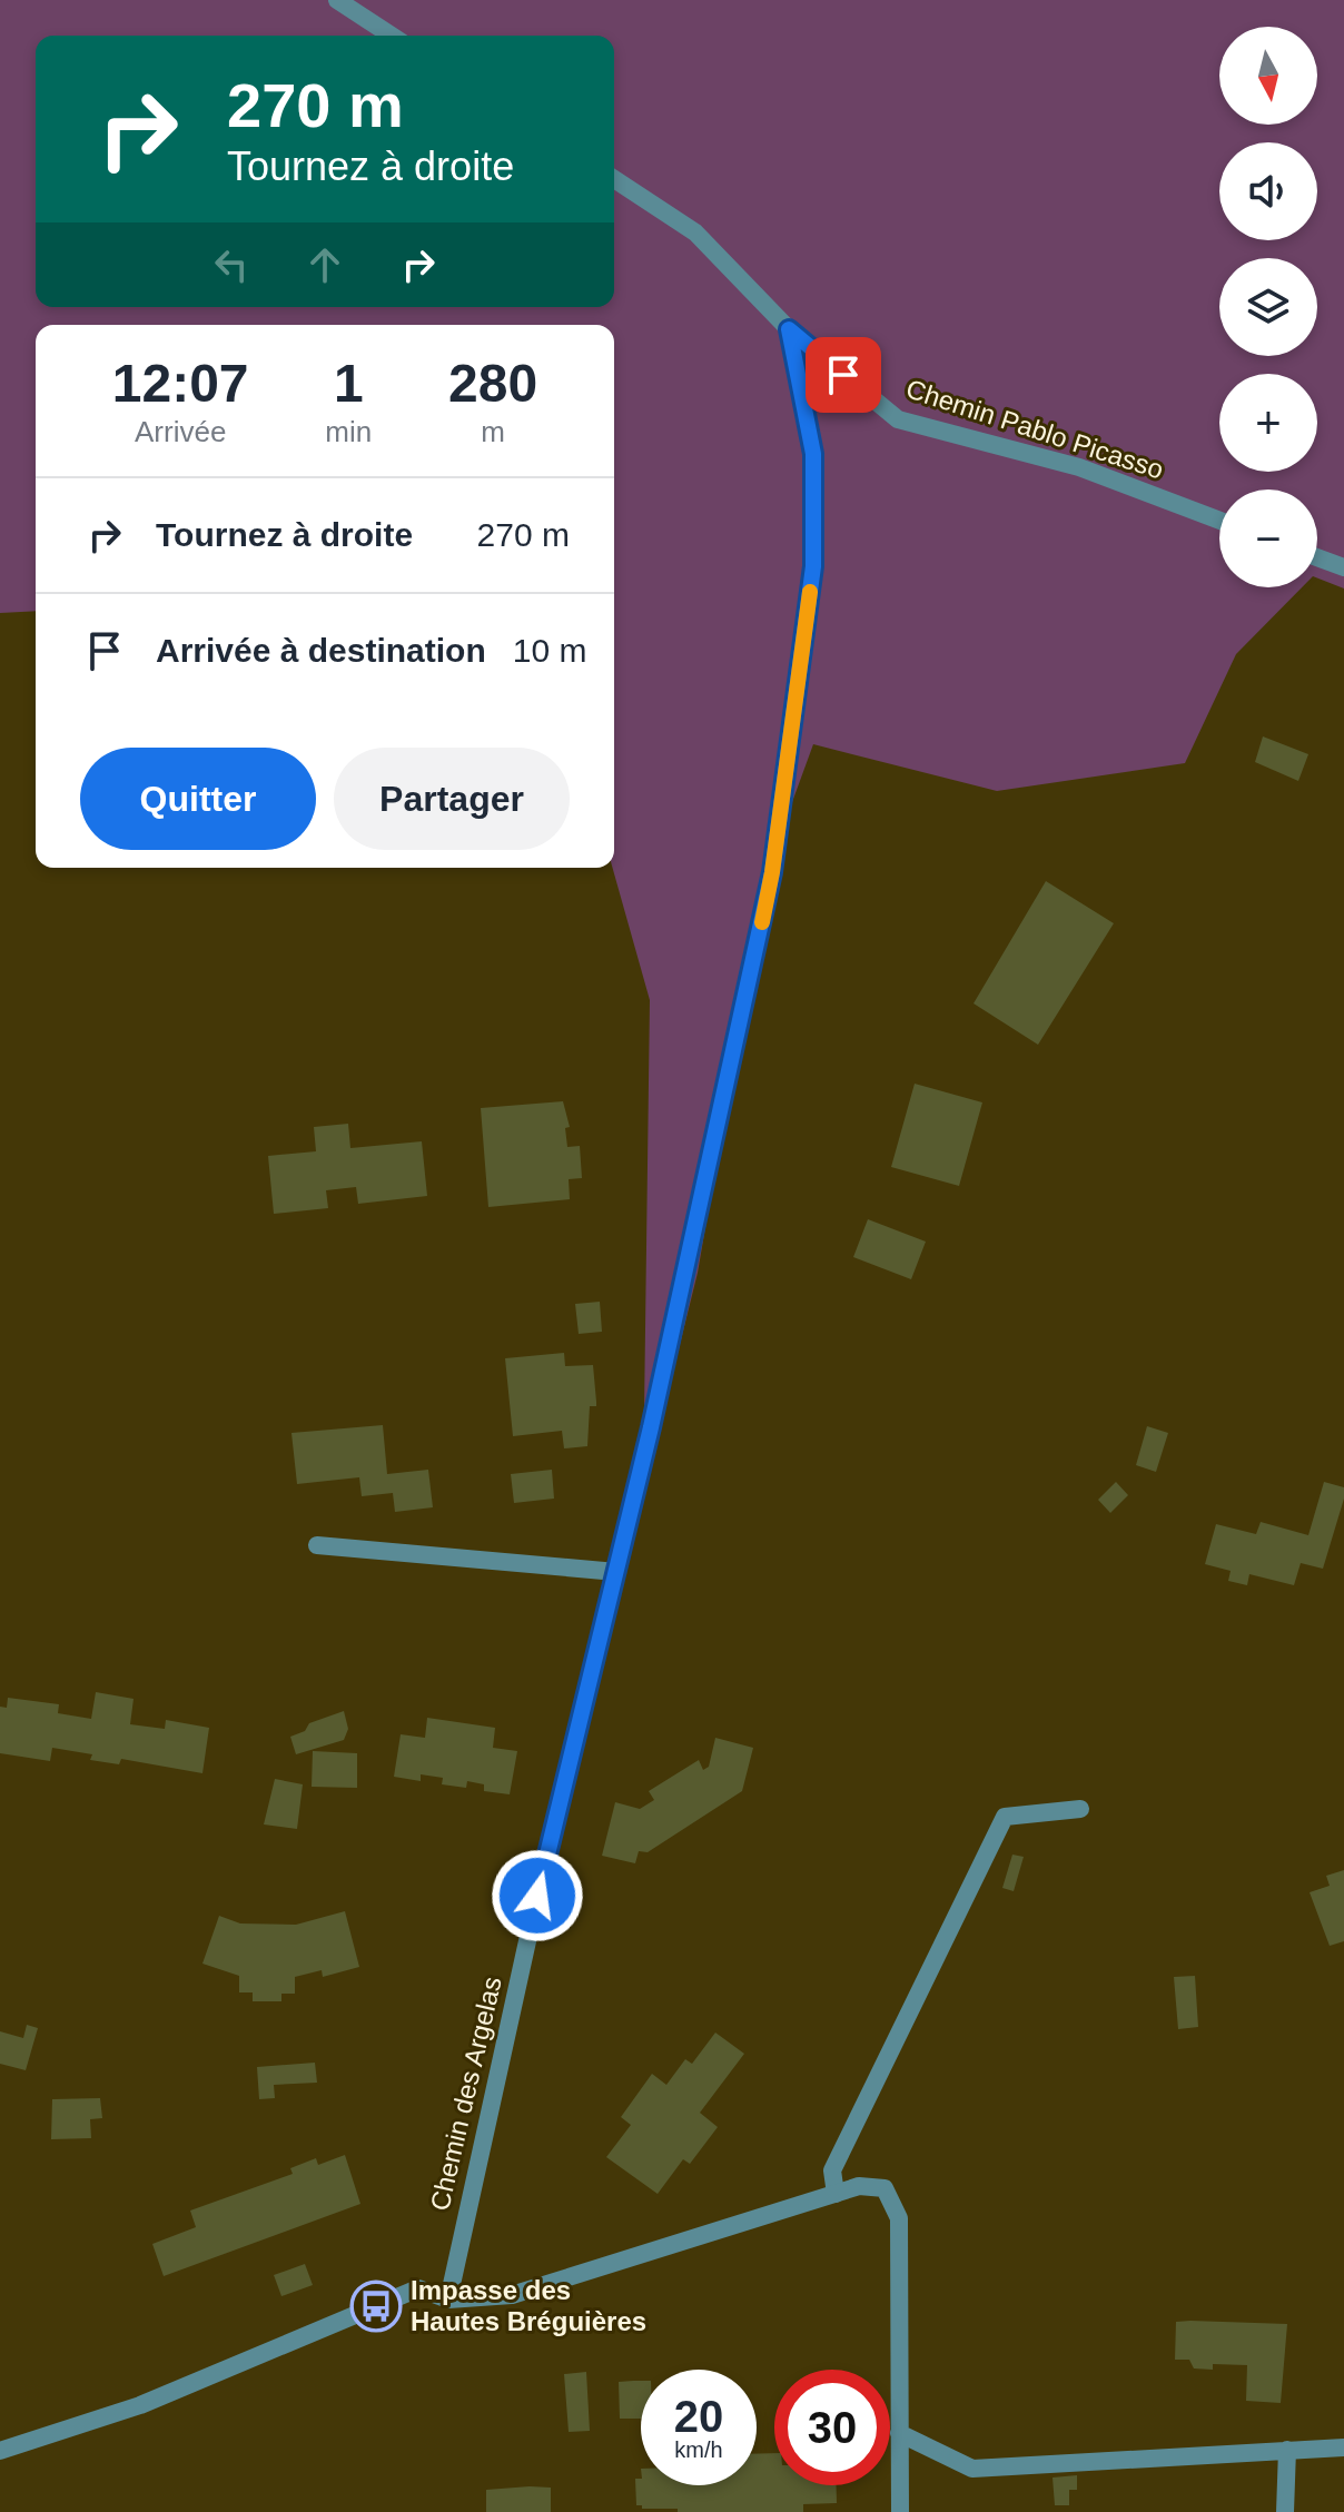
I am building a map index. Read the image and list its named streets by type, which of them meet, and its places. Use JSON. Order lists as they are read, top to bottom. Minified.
{"streets":{"street":["Chemin Pablo Picasso","Chemin des Argelas"]},"crossings":[["Chemin Pablo Picasso","Chemin des Argelas"]],"places":{"bus stop":["Impasse des Hautes Bréguières"]},"north":"bottom","page":{"map_buttons":["+","−"],"turn":["270 m","Tournez à droite"],"eta":["12:07","Arrivée","1","min","280","m"],"list":[{"name":"Tournez à droite","value":"270 m"},{"name":"Arrivée à destination","value":"10 m"}],"buttons":["Quitter","Partager"],"speed":"20 km/h","limit":"30"}}
